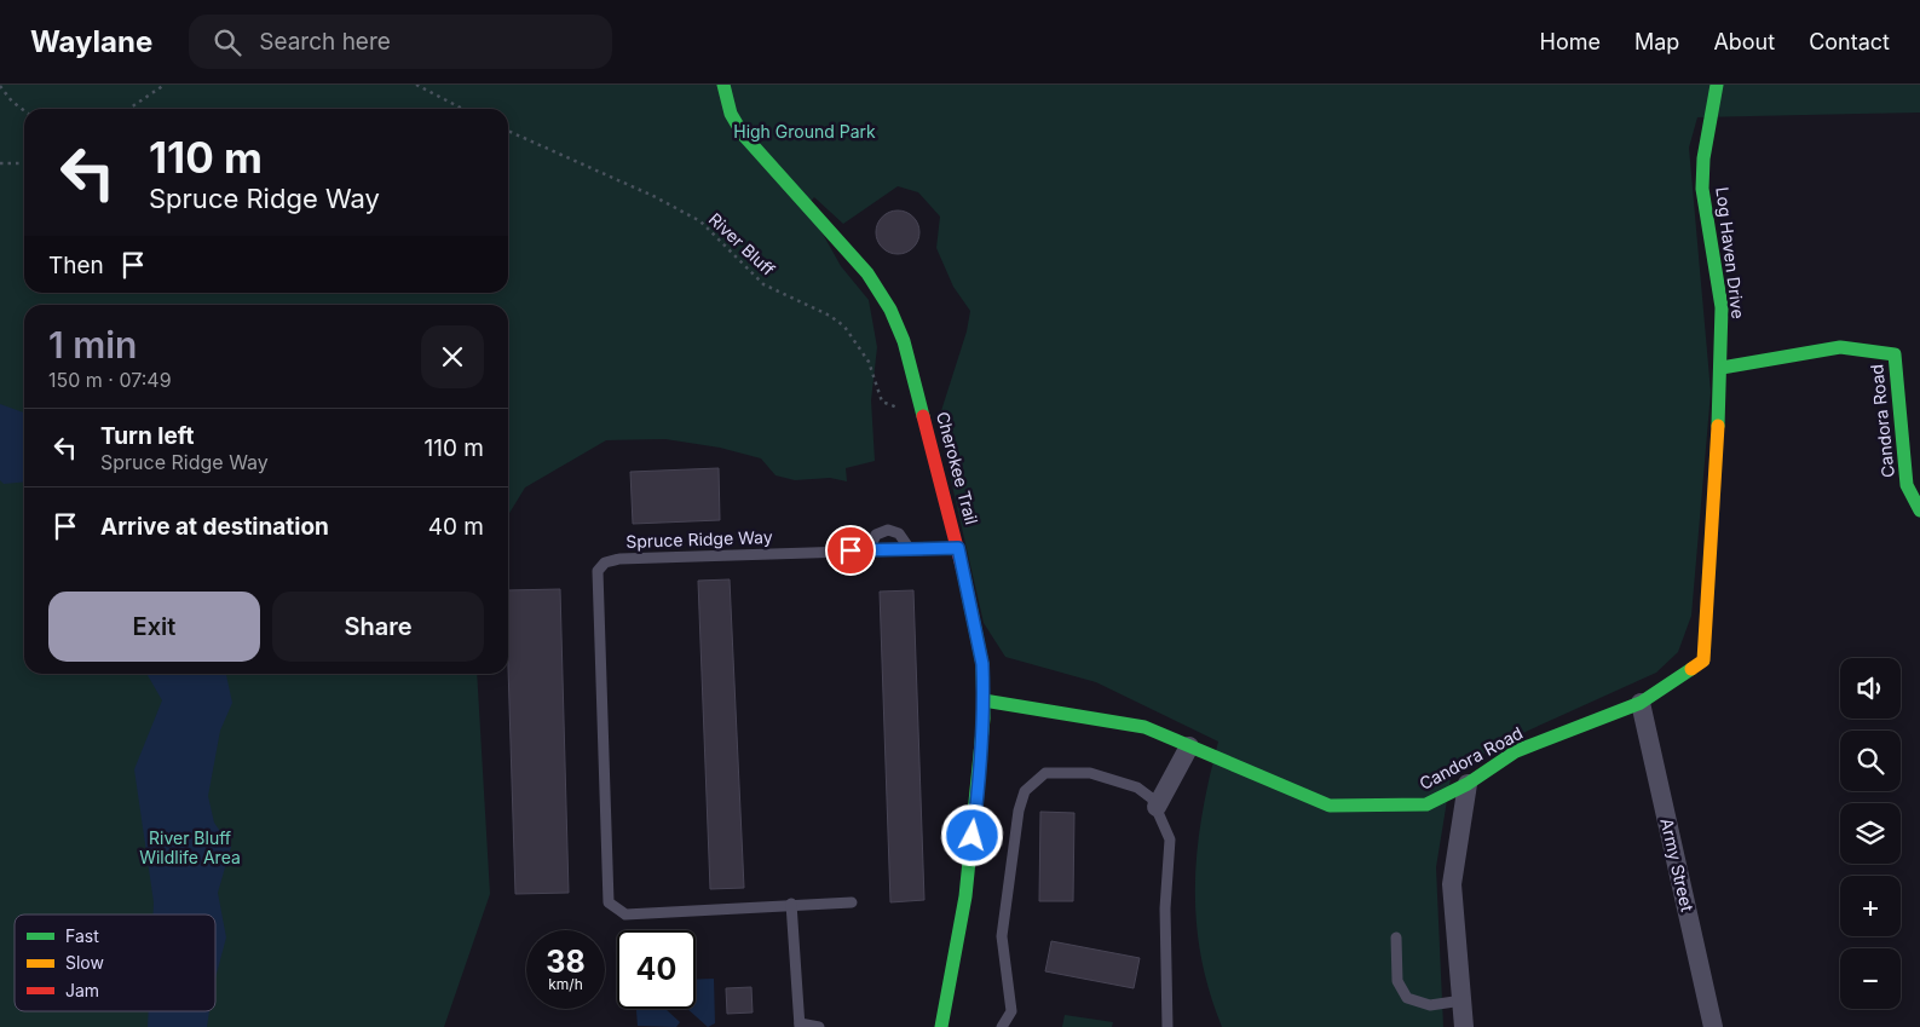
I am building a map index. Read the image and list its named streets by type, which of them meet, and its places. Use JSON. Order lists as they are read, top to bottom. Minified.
{"streets":{"street":["Log Haven Drive","Candora Road","Cherokee Trail","Army Street"],"lane":["Spruce Ridge Way"],"path":["River Bluff"]},"crossings":[["River Bluff","Cherokee Trail"],["Log Haven Drive","Candora Road"],["Candora Road","Cherokee Trail"],["Candora Road","Army Street"],["Cherokee Trail","Spruce Ridge Way"]],"parks":["High Ground Park","River Bluff Wildlife Area"],"legend":["Fast","Slow","Jam"],"page":{"header":"Waylane","search":"Search here","nav":["Home","Map","About","Contact"],"turn":["110 m","Spruce Ridge Way"],"then":"Then","heading":["1 min","150 m · 07:49"],"list":[{"name":"Turn left","note":"Spruce Ridge Way","value":"110 m"},{"name":"Arrive at destination","value":"40 m"}],"buttons":["Exit","Share"],"map_buttons":["+","−"],"speed":"38 km/h","limit":"40"}}
